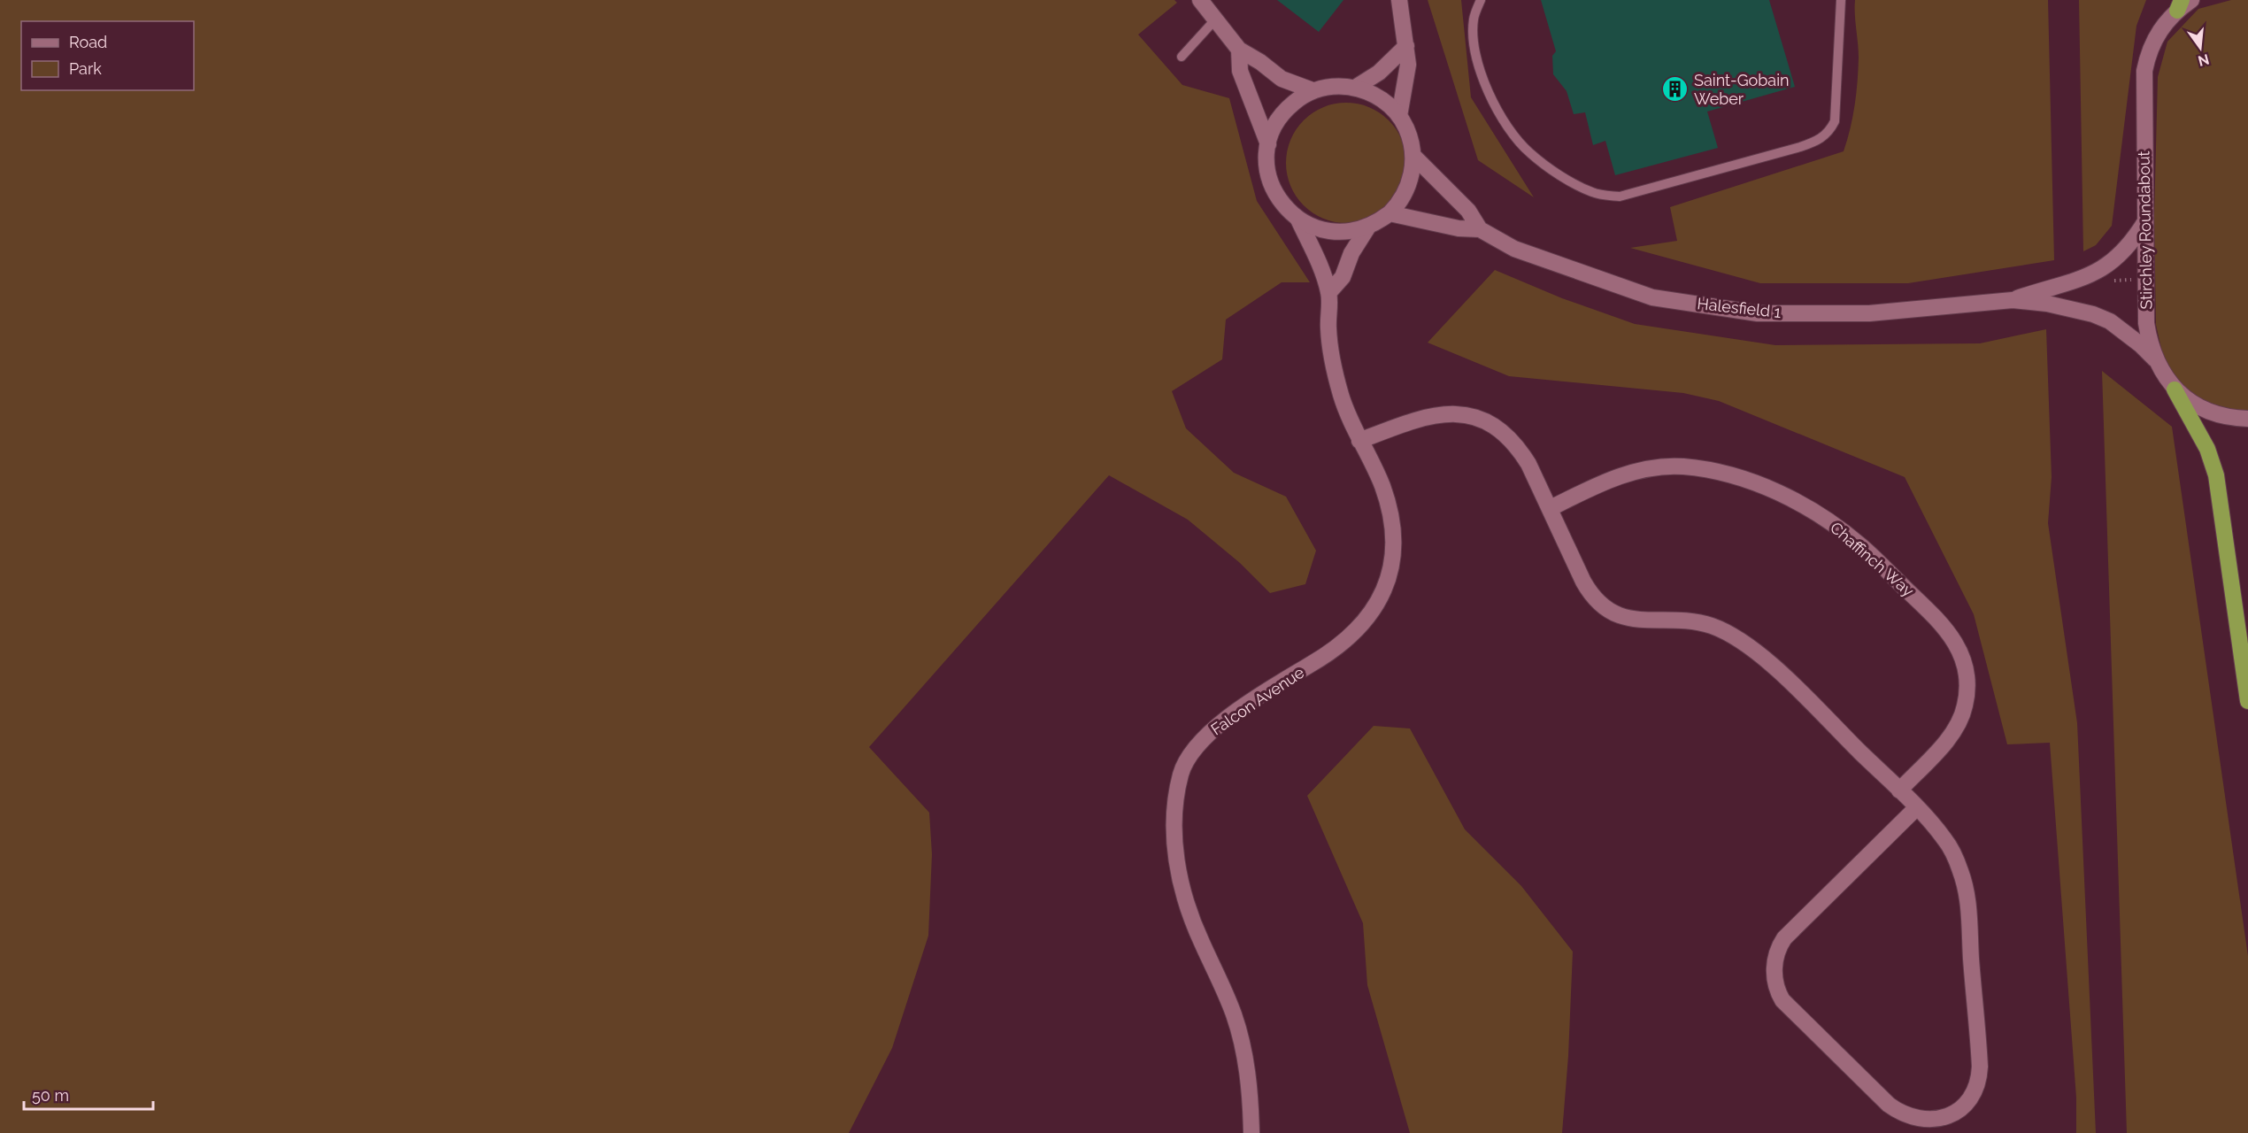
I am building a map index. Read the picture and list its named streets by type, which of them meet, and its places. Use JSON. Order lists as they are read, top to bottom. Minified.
{"streets":{"street":["Stirchley Roundabout","Halesfield 1","Chaffinch Way","Falcon Avenue"]},"crossings":[["Stirchley Roundabout","Halesfield 1"],["Halesfield 1","Falcon Avenue"]],"places":{"building":["Saint-Gobain Weber"]},"legend":["Road","Park"],"scale_bar":"50 m","north":"bottom"}
